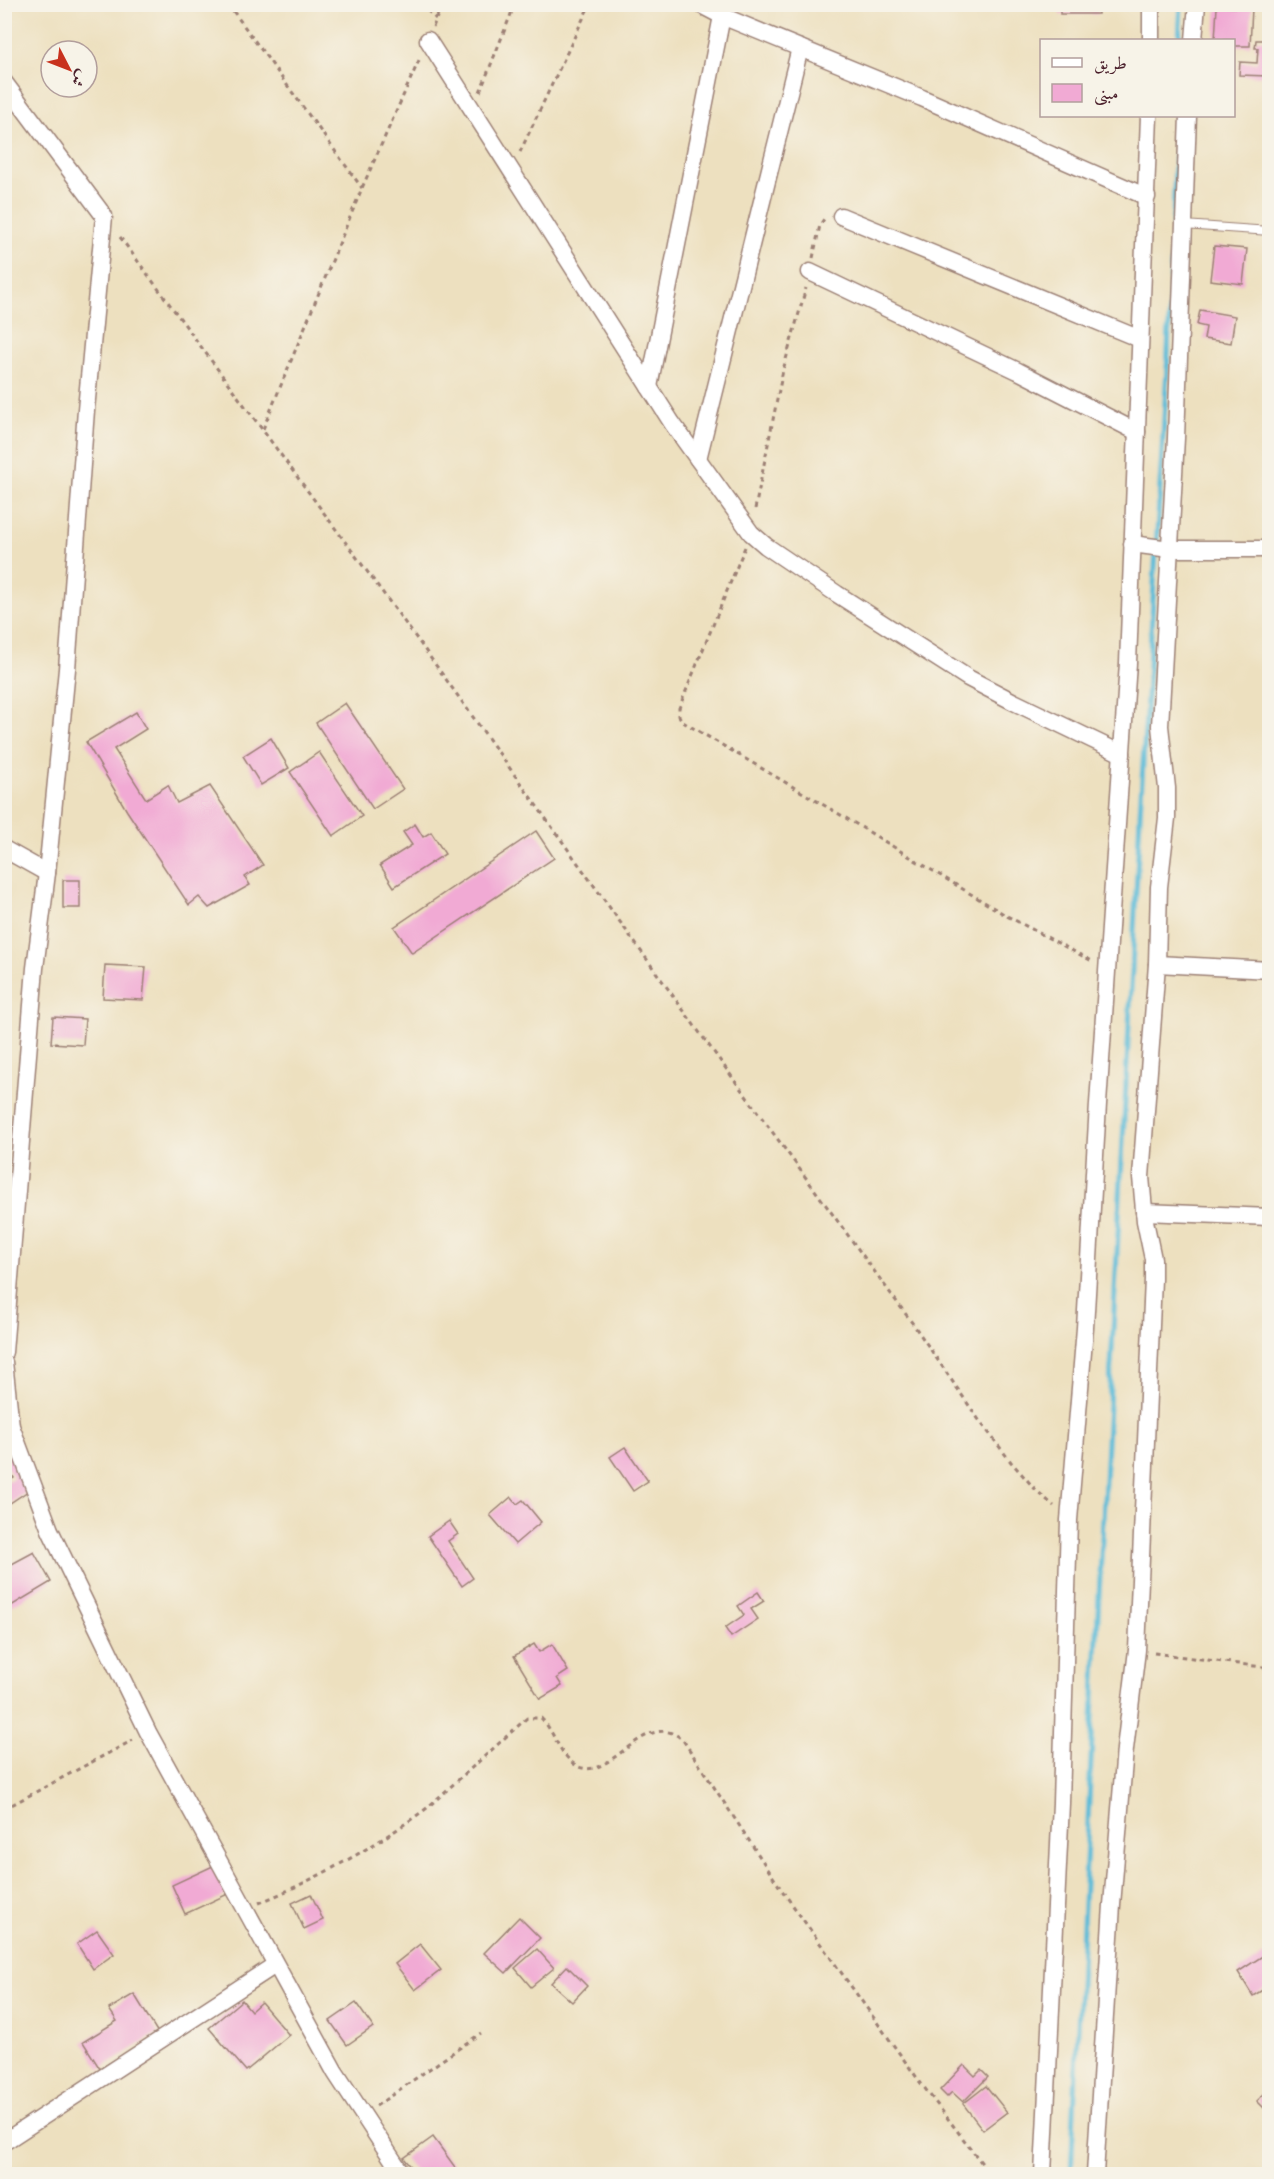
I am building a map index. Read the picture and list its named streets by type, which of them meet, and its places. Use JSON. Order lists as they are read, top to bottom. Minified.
{"legend":["طريق","مبنى"],"north":"bottom right"}
